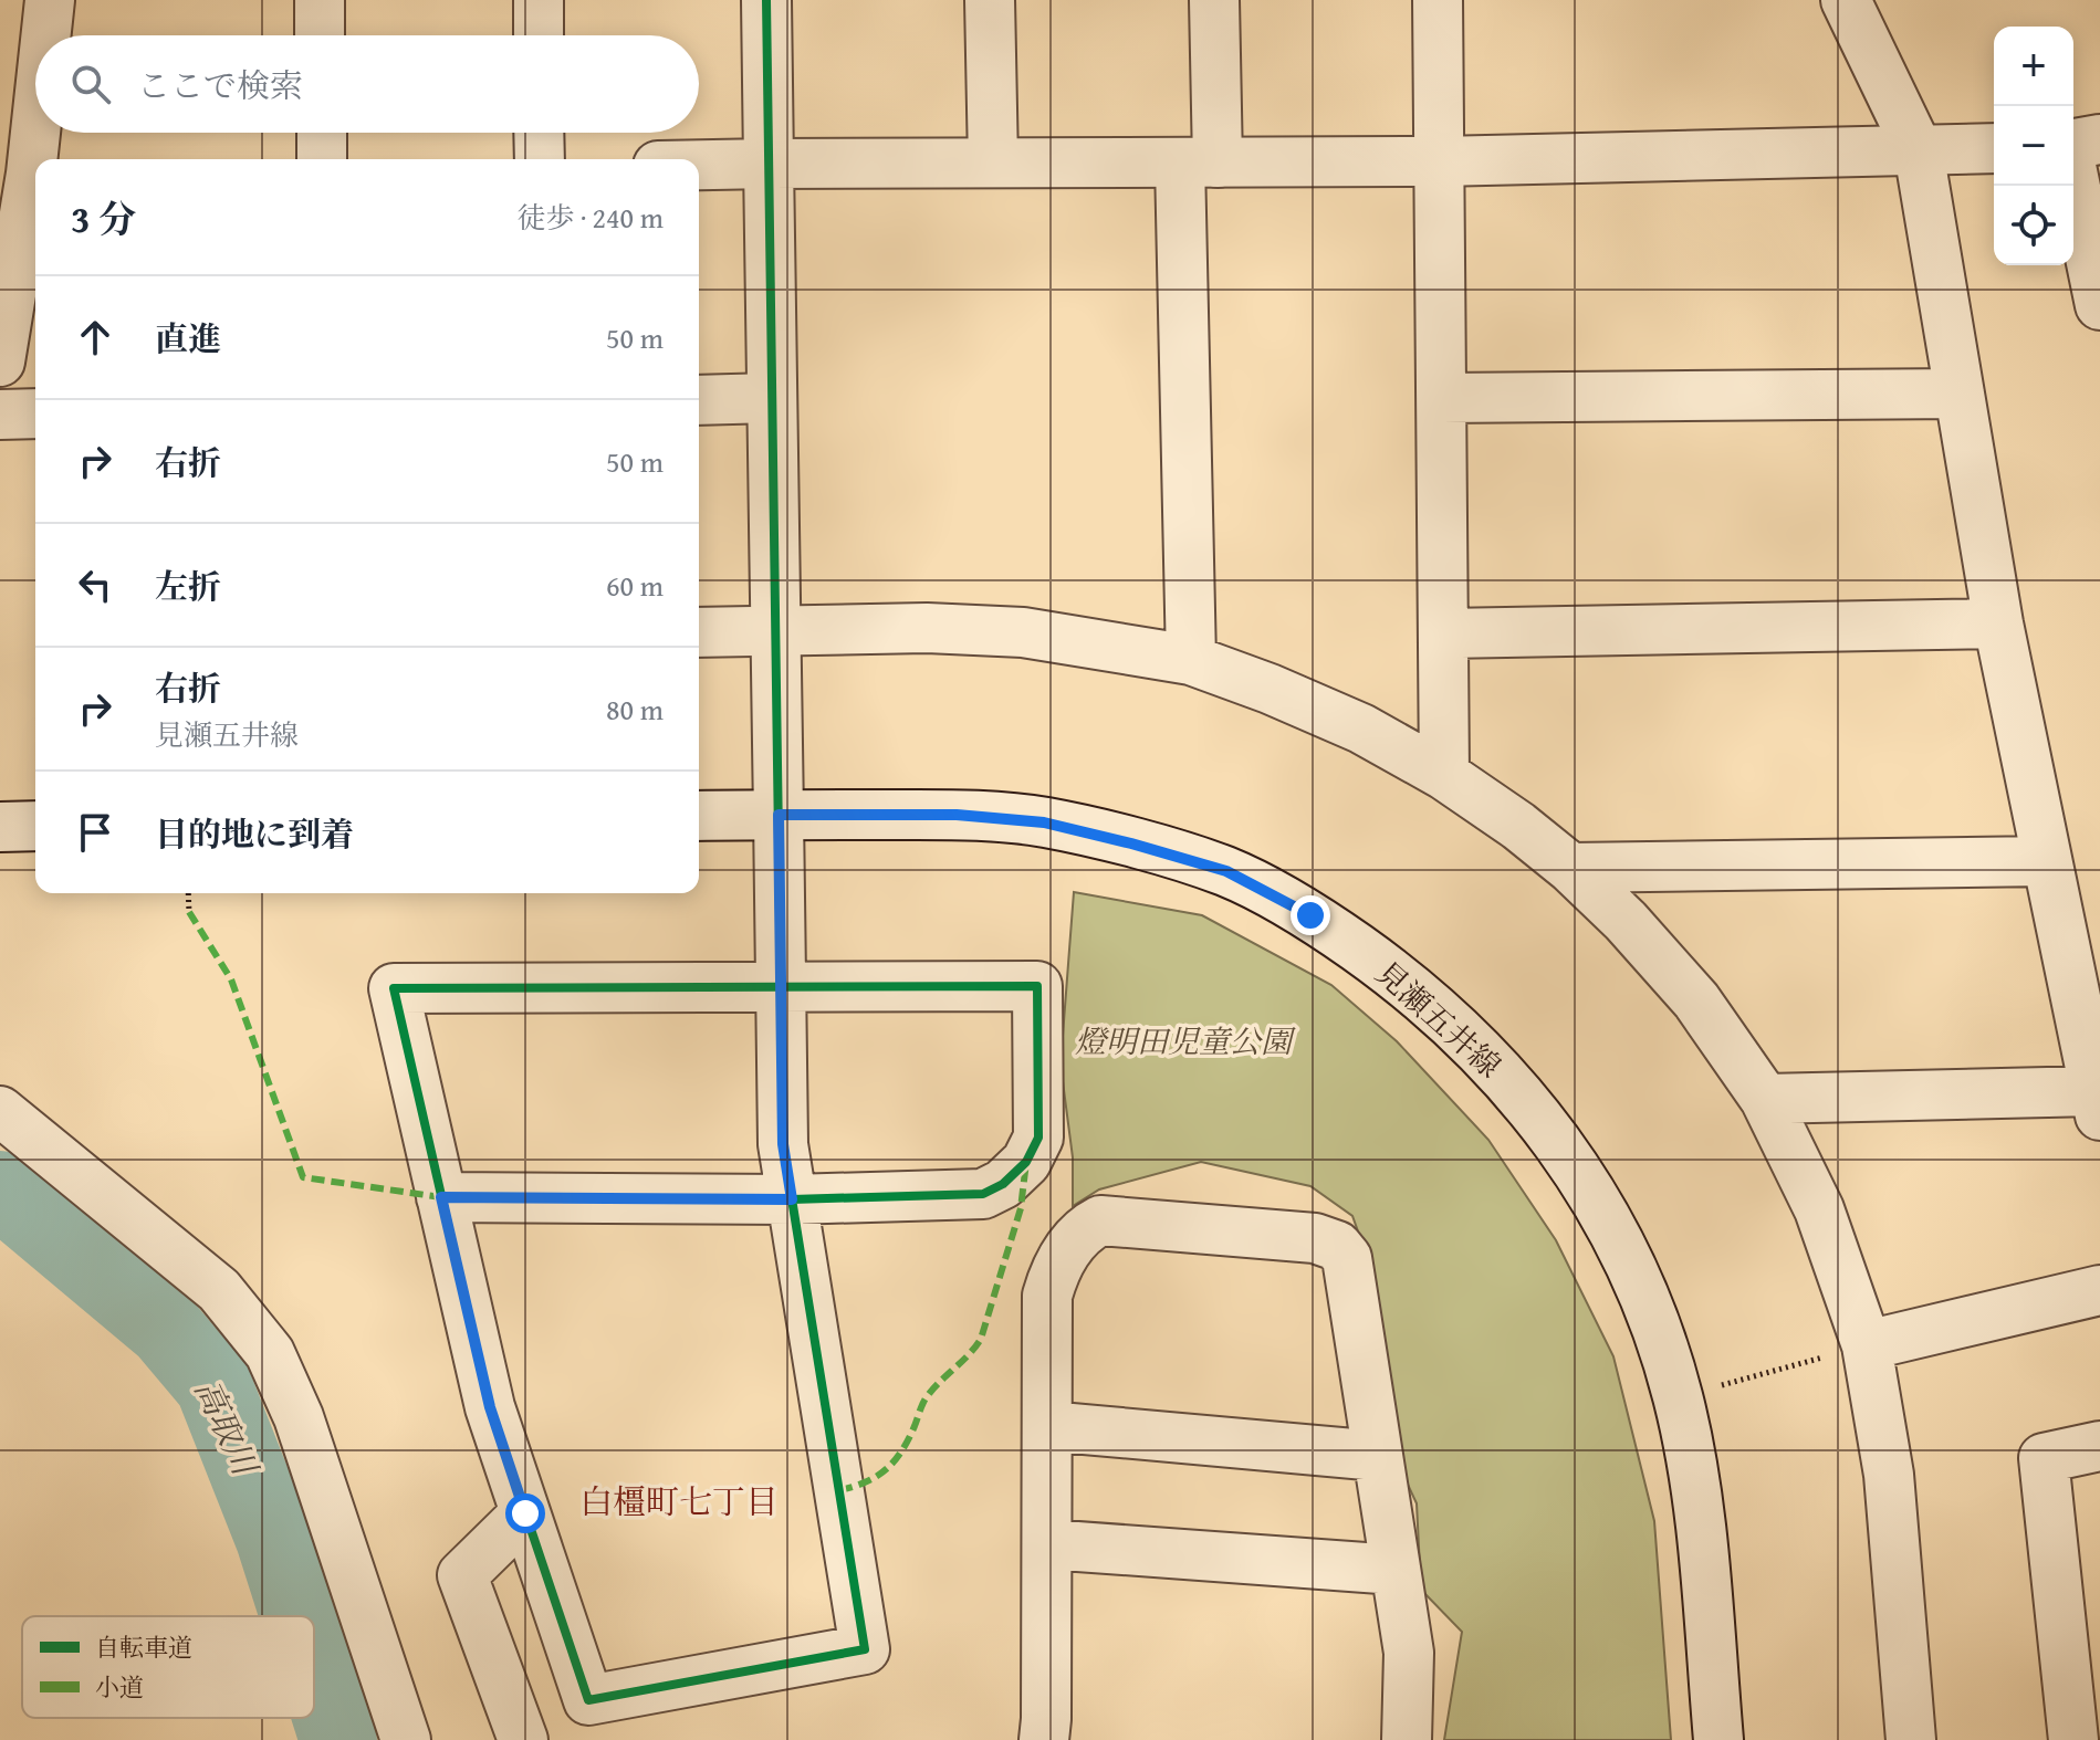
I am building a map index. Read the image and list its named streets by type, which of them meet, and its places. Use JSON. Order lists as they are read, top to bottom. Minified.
{"streets":{"street":["見瀬五井線"]},"districts":["白橿町七丁目"],"water":["高取川"],"parks":["燈明田児童公園"],"legend":["自転車道","小道"],"page":{"map_buttons":["+","−"],"search":"ここで検索","heading":["3 分","徒歩 · 240 m"],"list":[["直進","50 m"],["右折","50 m"],["左折","60 m"],["右折","見瀬五井線","80 m"],"目的地に到着"]}}
